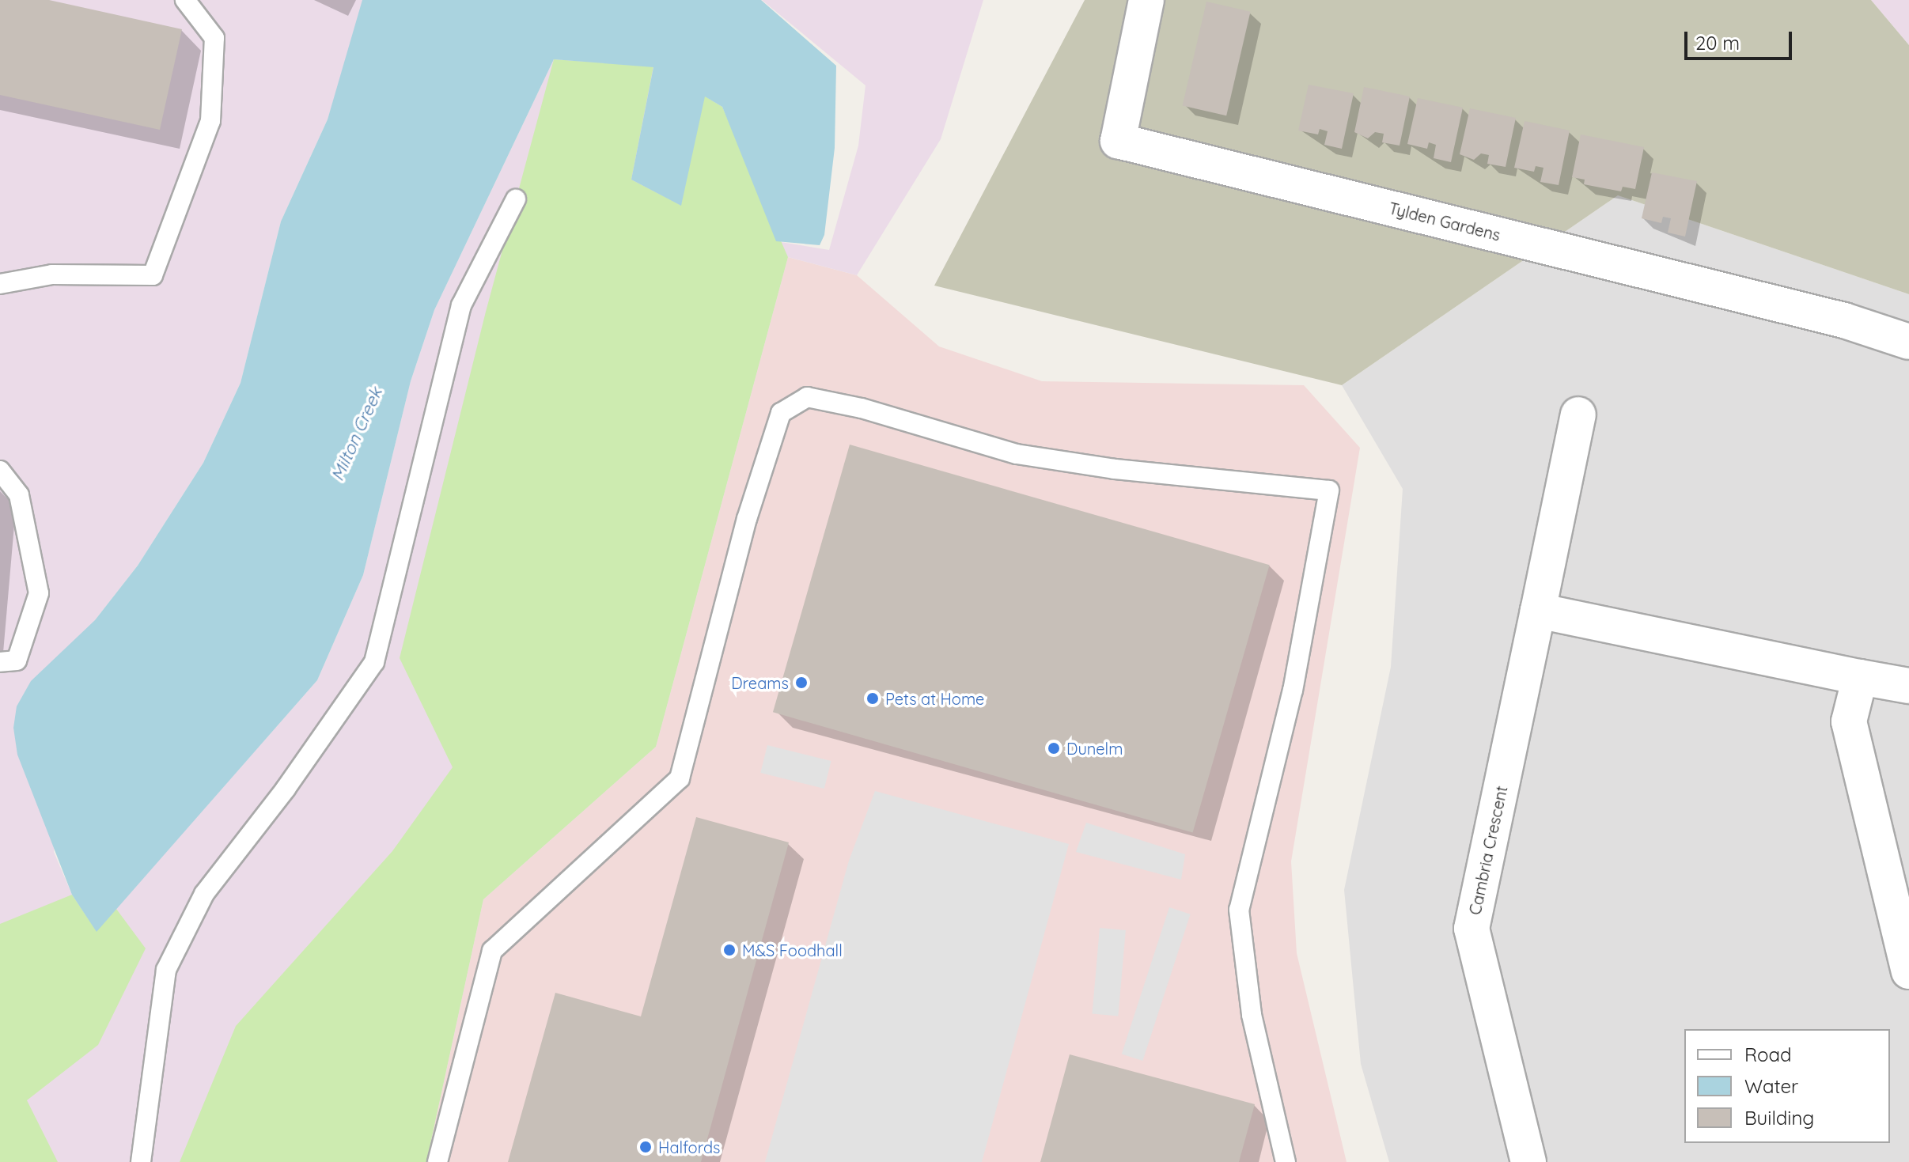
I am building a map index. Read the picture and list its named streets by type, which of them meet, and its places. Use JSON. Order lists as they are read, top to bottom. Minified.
{"streets":{"street":["Tylden Gardens","Cambria Crescent"]},"water":["Milton Creek"],"places":["Dreams","Pets at Home","Dunelm","M&S Foodhall","Halfords"],"legend":["Road","Water","Building"],"scale_bar":"20 m"}
